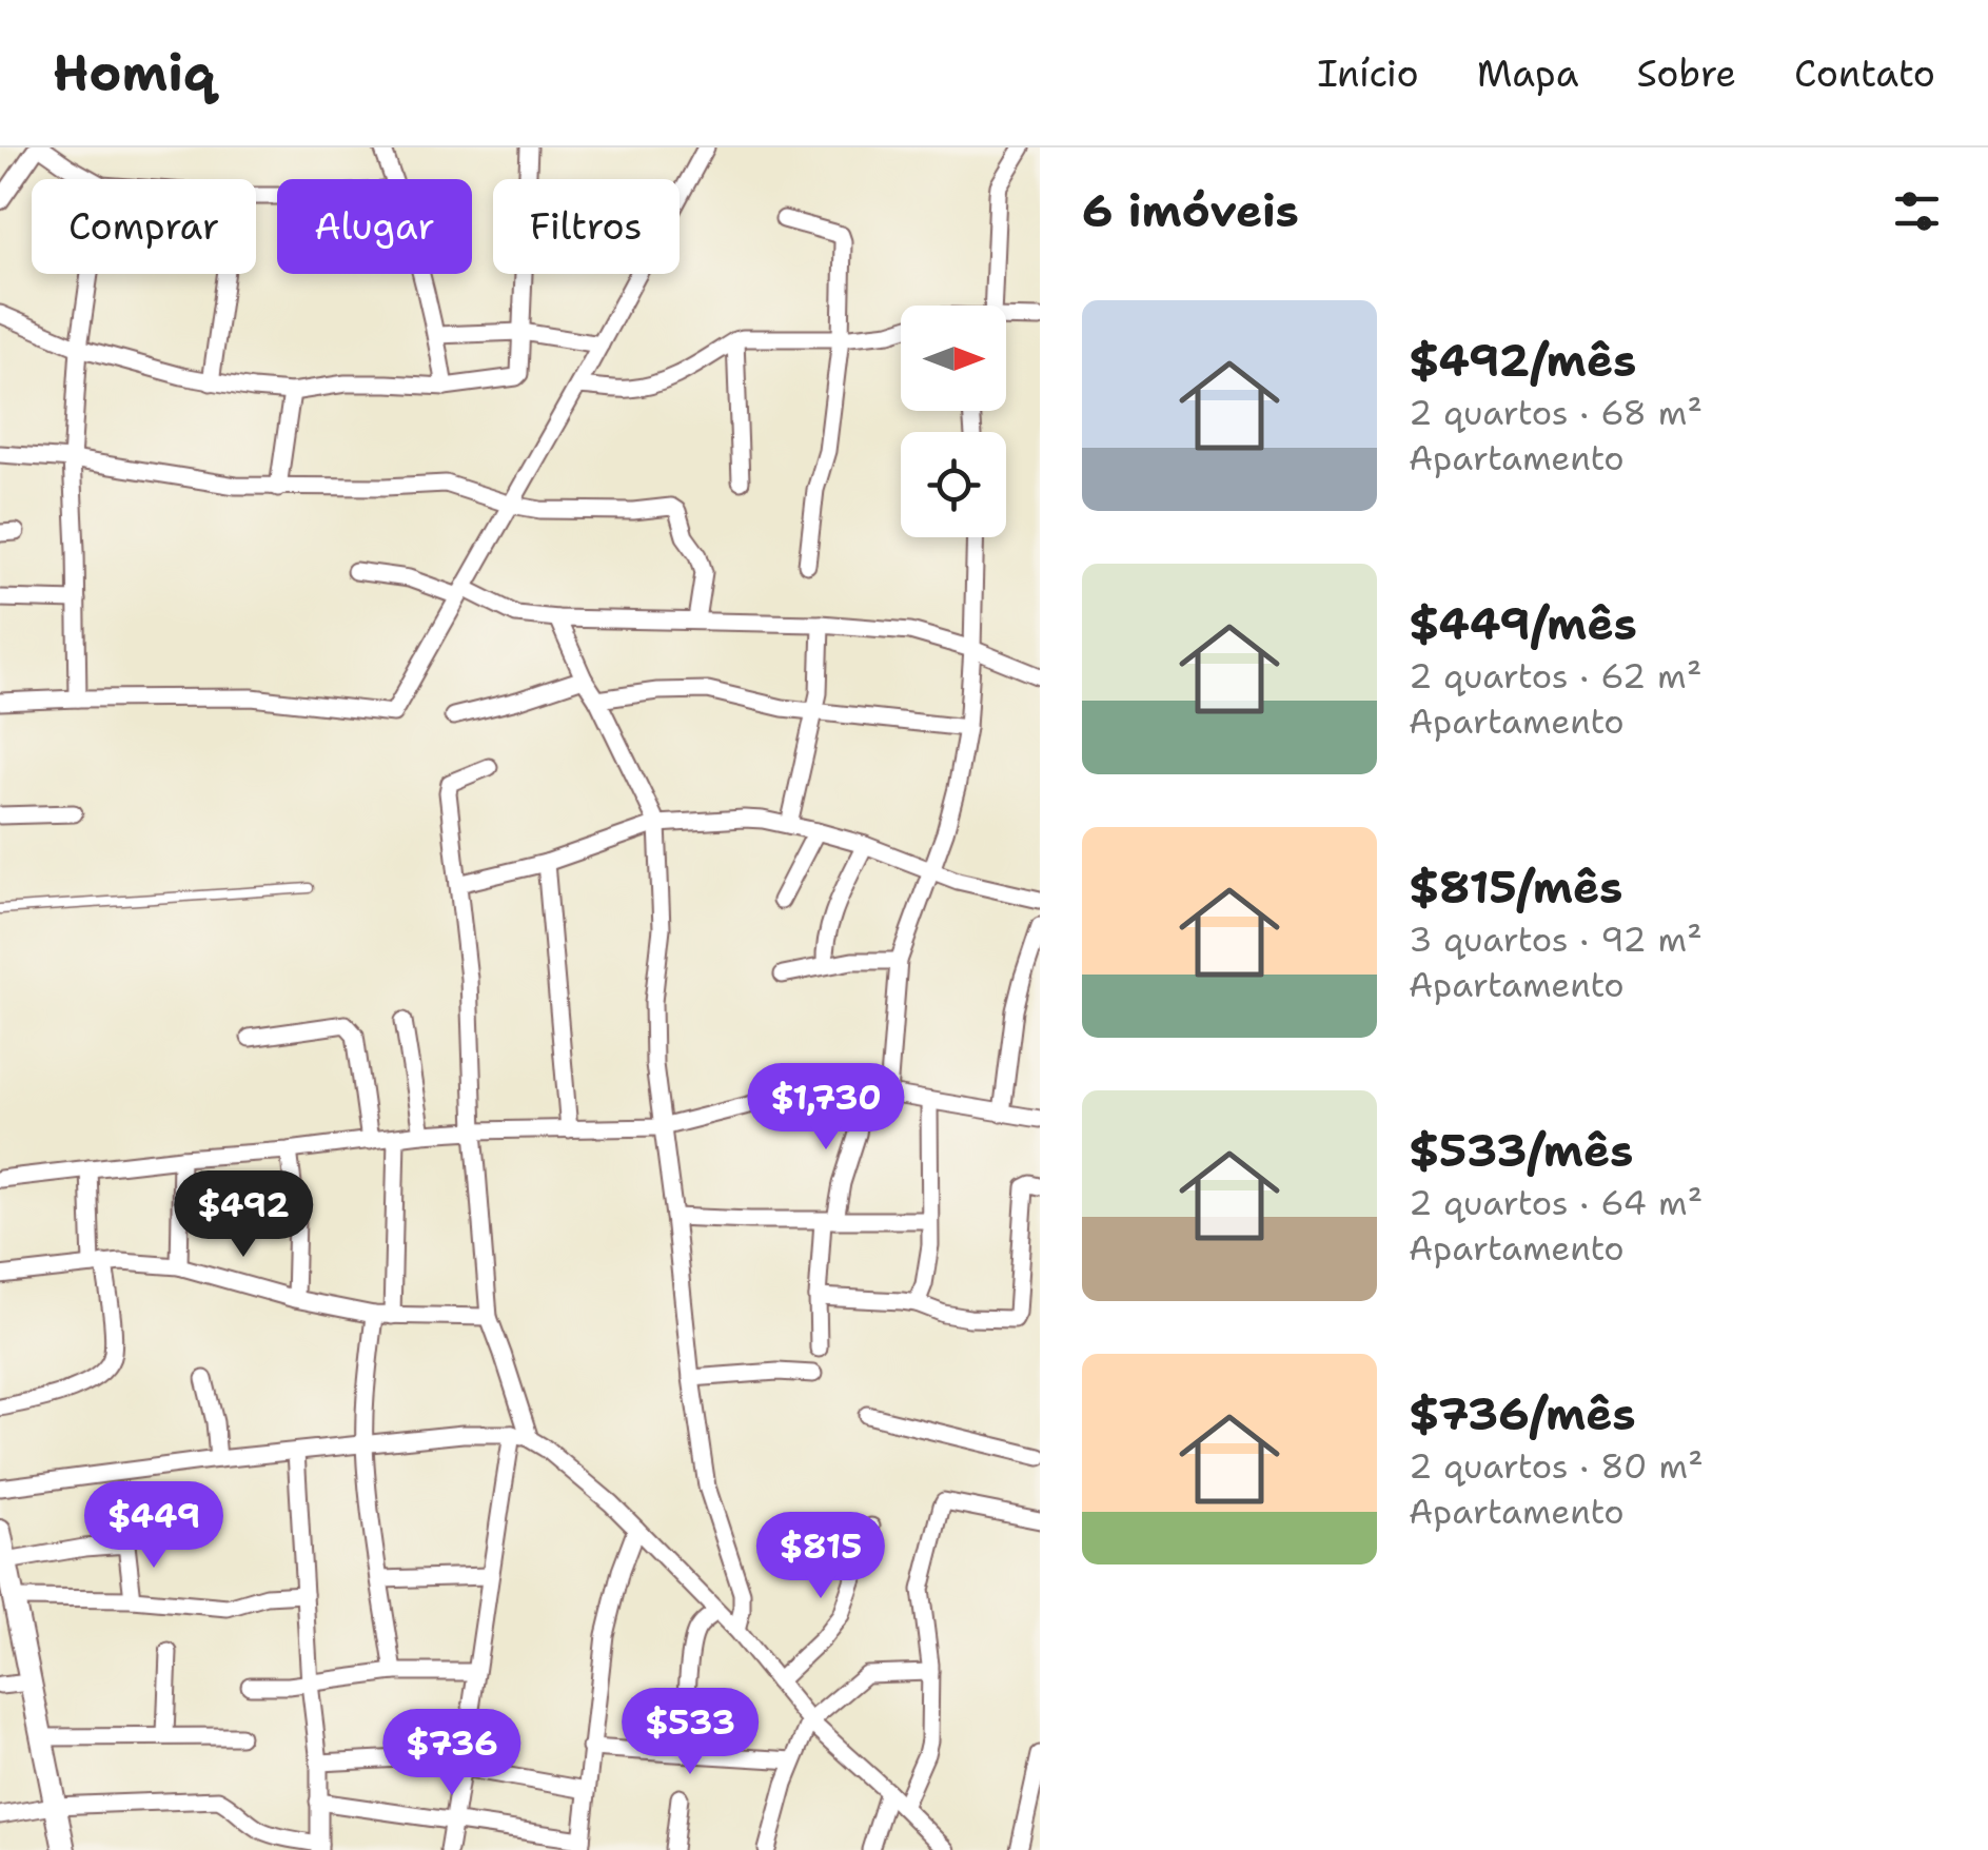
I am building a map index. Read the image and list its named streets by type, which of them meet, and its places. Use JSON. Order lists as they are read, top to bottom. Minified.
{"north":"right","page":{"header":"Homiq","nav":["Início","Mapa","Sobre","Contato"],"heading":"6 imóveis","chip":["Comprar","Alugar","Filtros"],"list":[{"name":"$492/mês","note":"2 quartos · 68 m² · Apartamento"},{"name":"$449/mês","note":"2 quartos · 62 m² · Apartamento"},{"name":"$815/mês","note":"3 quartos · 92 m² · Apartamento"},{"name":"$533/mês","note":"2 quartos · 64 m² · Apartamento"},{"name":"$736/mês","note":"2 quartos · 80 m² · Apartamento"}],"price":["$1,730","$492","$449","$815","$533","$736"]}}
